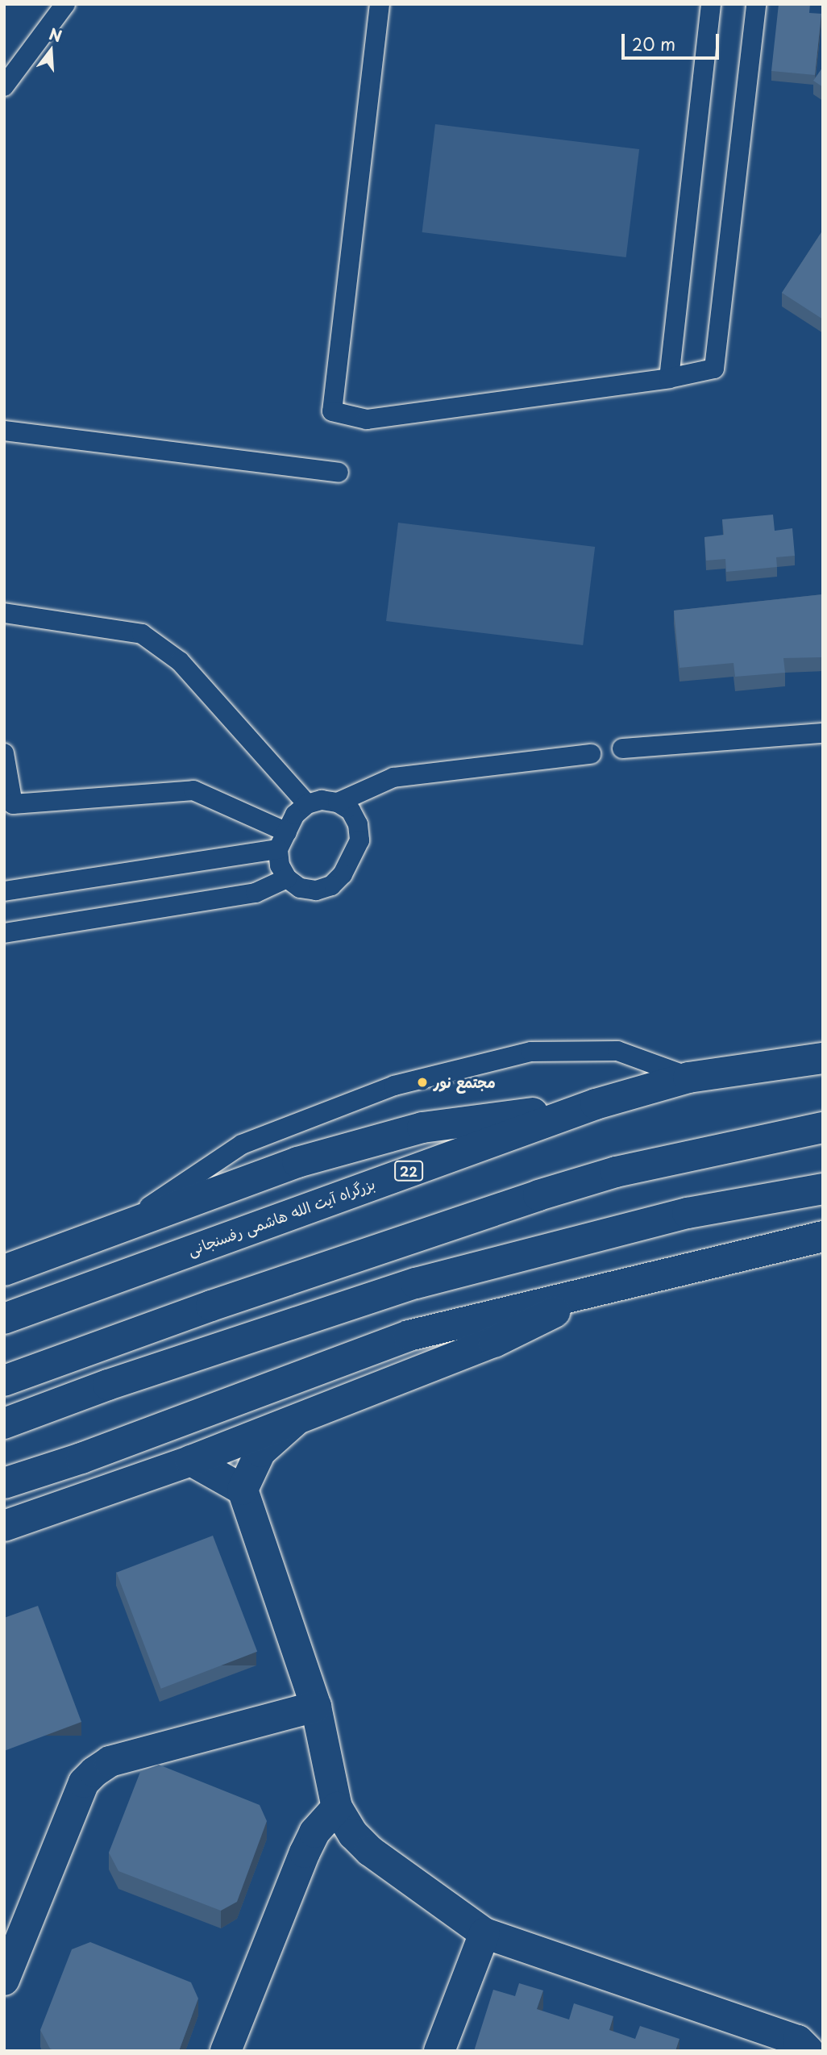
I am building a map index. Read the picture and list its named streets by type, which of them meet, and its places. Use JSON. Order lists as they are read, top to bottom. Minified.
{"streets":{"main road":["22","بزرگراه آیت الله هاشمی رفسنجانی"]},"places":["مجتمع نور"],"scale_bar":"20 m","north":"top"}
